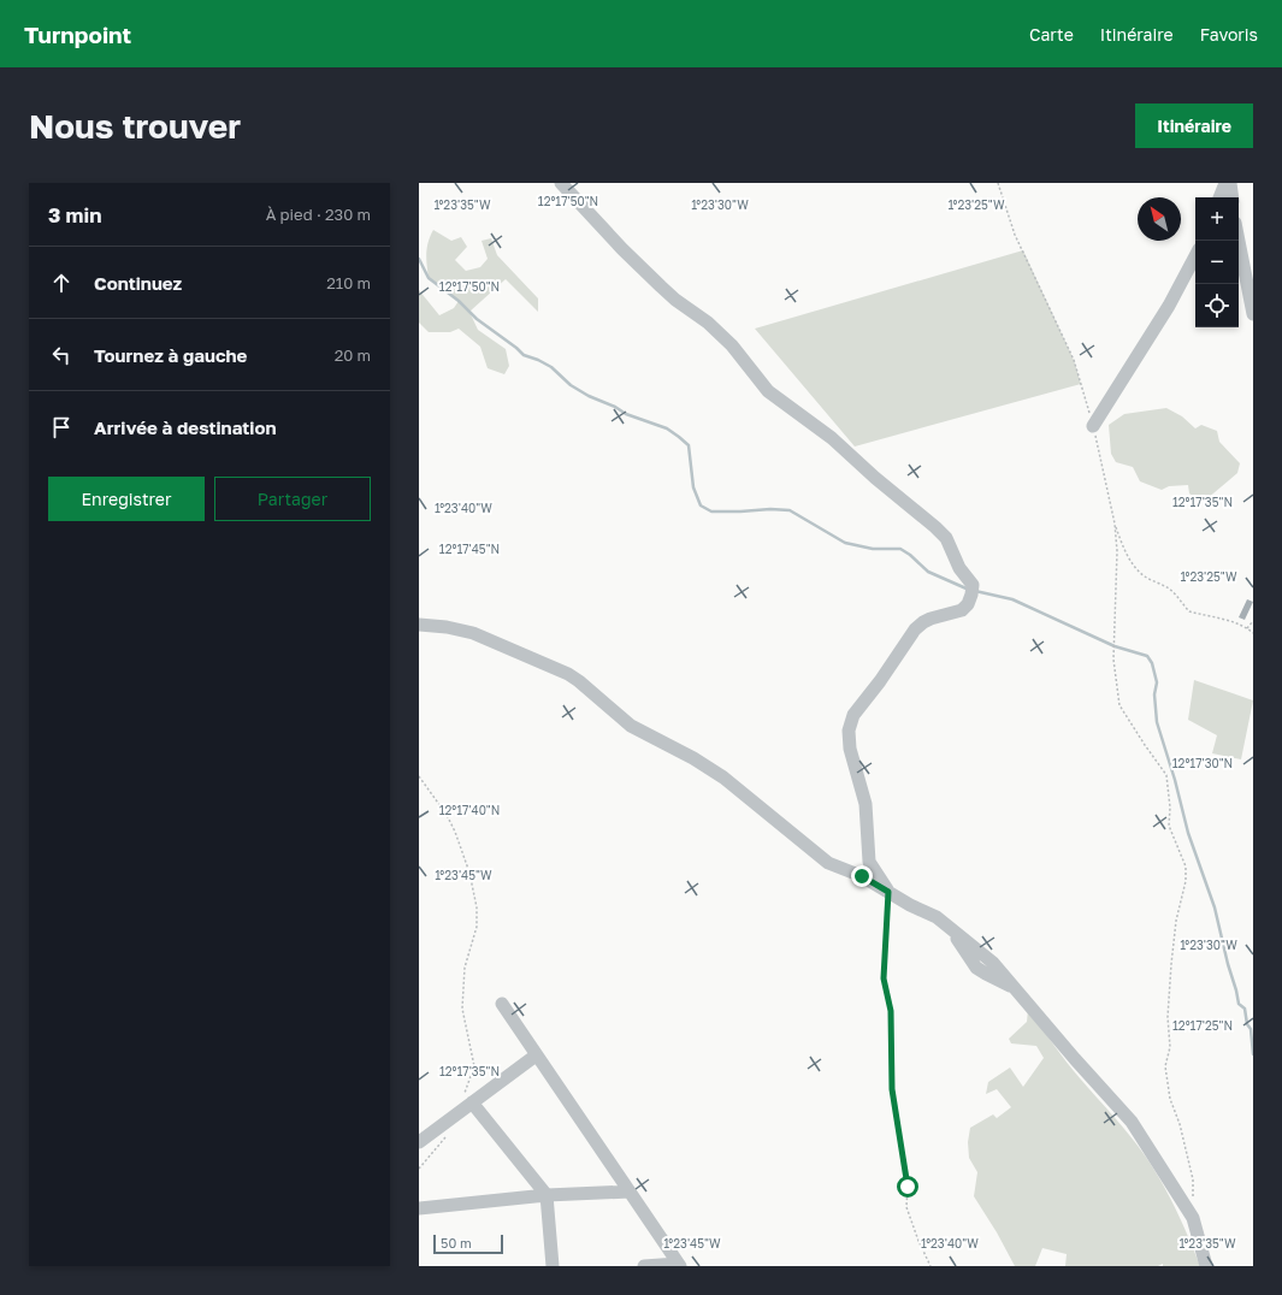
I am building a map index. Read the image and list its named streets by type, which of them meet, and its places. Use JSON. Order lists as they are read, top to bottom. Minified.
{"scale_bar":"50 m","north":"top left","page":{"header":"Turnpoint","nav":["Carte","Itinéraire","Favoris"],"buttons":["Itinéraire",["Enregistrer","Partager"]],"title":"Nous trouver","heading":["3 min","À pied · 230 m"],"map_buttons":["+","−"],"list":[["Continuez","210 m"],["Tournez à gauche","20 m"],"Arrivée à destination"],"scale":"50 m"},"coordinates":["12°17'50\"N","1°23'25\"W","1°23'35\"W","1°23'30\"W","12°17'35\"N","1°23'40\"W","12°17'45\"N","12°17'30\"N","12°17'40\"N","1°23'45\"W","12°17'25\"N"]}
